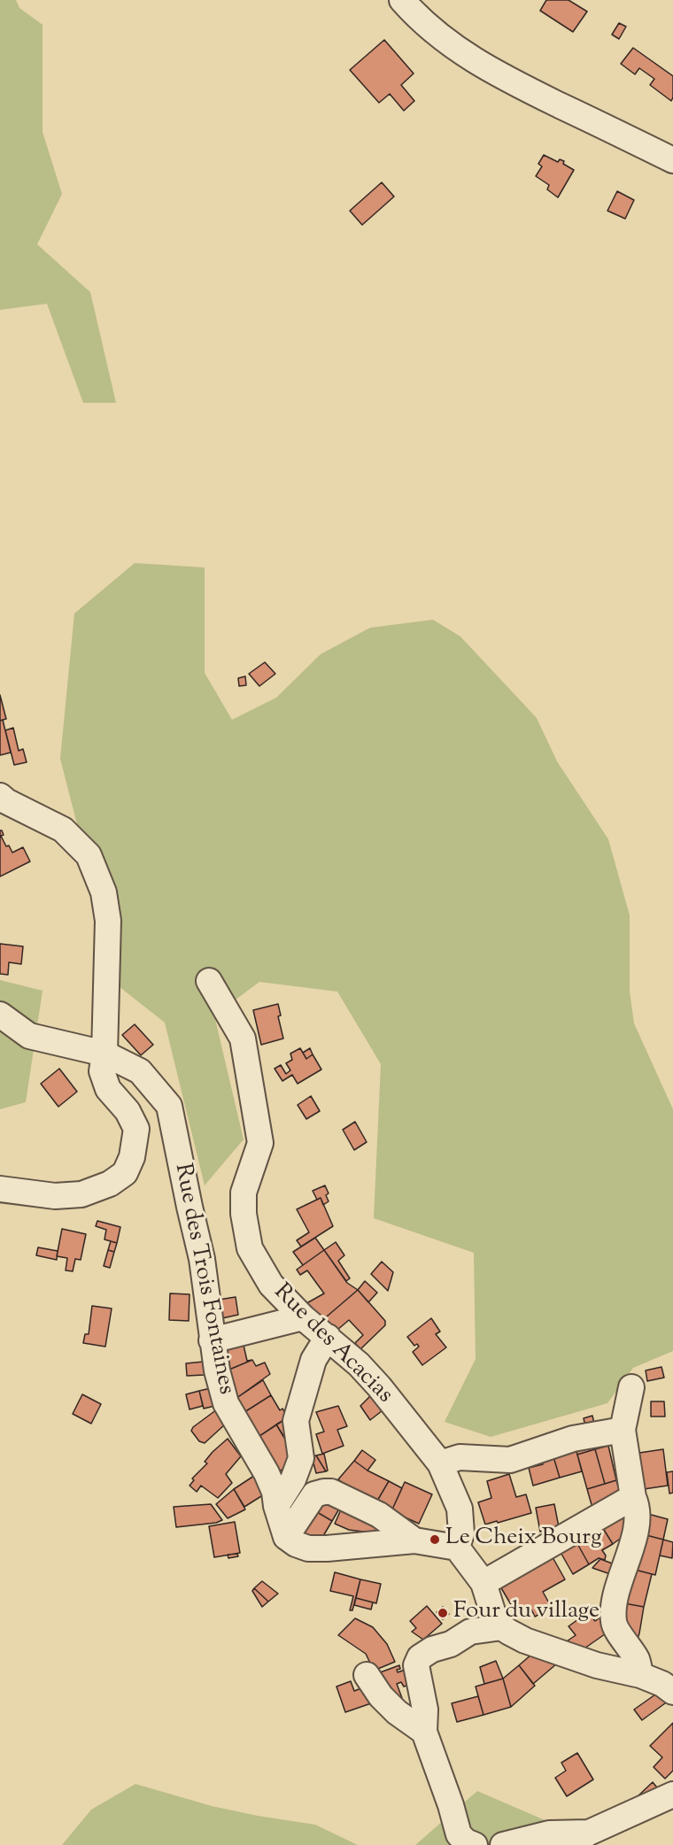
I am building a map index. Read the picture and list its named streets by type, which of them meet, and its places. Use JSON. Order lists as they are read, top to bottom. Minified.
{"streets":{"street":["Rue des Trois Fontaines","Rue des Acacias"]},"places":["Le Cheix Bourg","Four du village"]}
